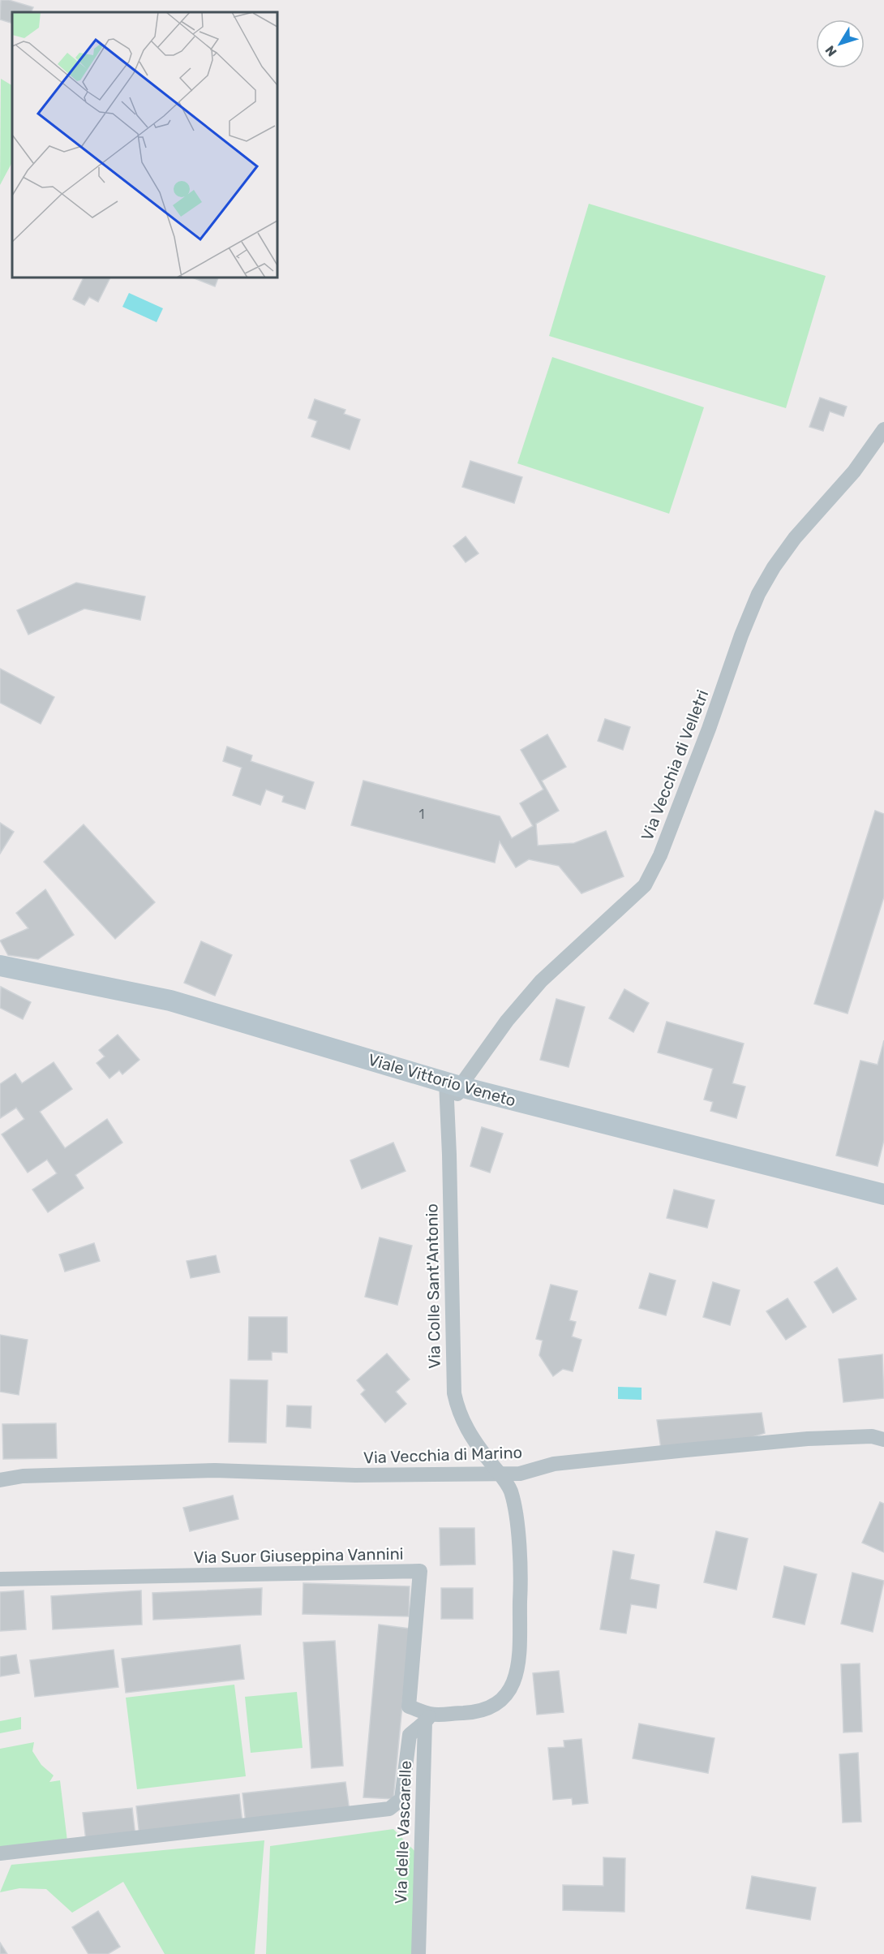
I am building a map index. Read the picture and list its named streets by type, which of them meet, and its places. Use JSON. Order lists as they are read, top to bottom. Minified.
{"streets":{"main road":["Viale Vittorio Veneto"],"street":["Via Vecchia di Velletri","Via Colle Sant'Antonio","Via Vecchia di Marino","Via Suor Giuseppina Vannini","Via delle Vascarelle"]},"crossings":[["Via Vecchia di Velletri","Viale Vittorio Veneto"],["Via Vecchia di Velletri","Via Colle Sant'Antonio"],["Viale Vittorio Veneto","Via Colle Sant'Antonio"],["Via Colle Sant'Antonio","Via Vecchia di Marino"],["Via Colle Sant'Antonio","Via Suor Giuseppina Vannini"],["Via Vecchia di Marino","Via Suor Giuseppina Vannini"],["Via Suor Giuseppina Vannini","Via delle Vascarelle"]],"house_numbers":["1"],"north":"bottom left"}
